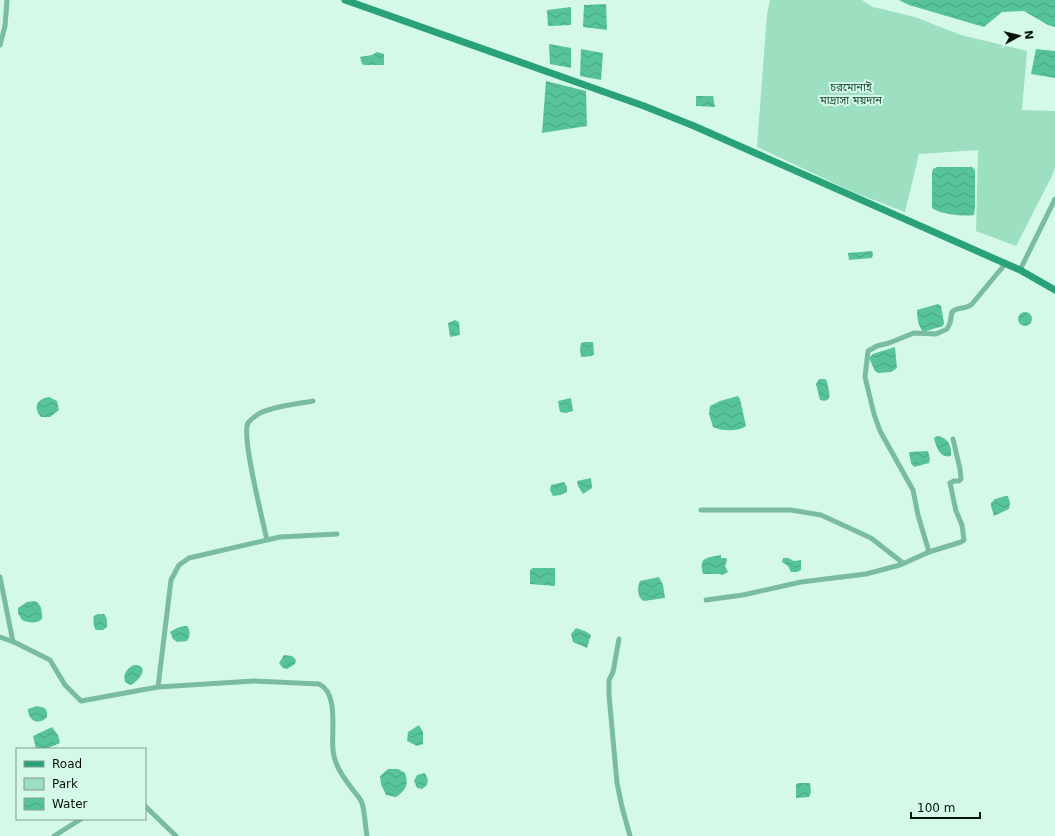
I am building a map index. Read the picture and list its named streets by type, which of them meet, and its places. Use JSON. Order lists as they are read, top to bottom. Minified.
{"parks":["চরমোনাই মাদ্রাসা ময়দান"],"legend":["Road","Park","Water"],"scale_bar":"100 m","north":"right"}
